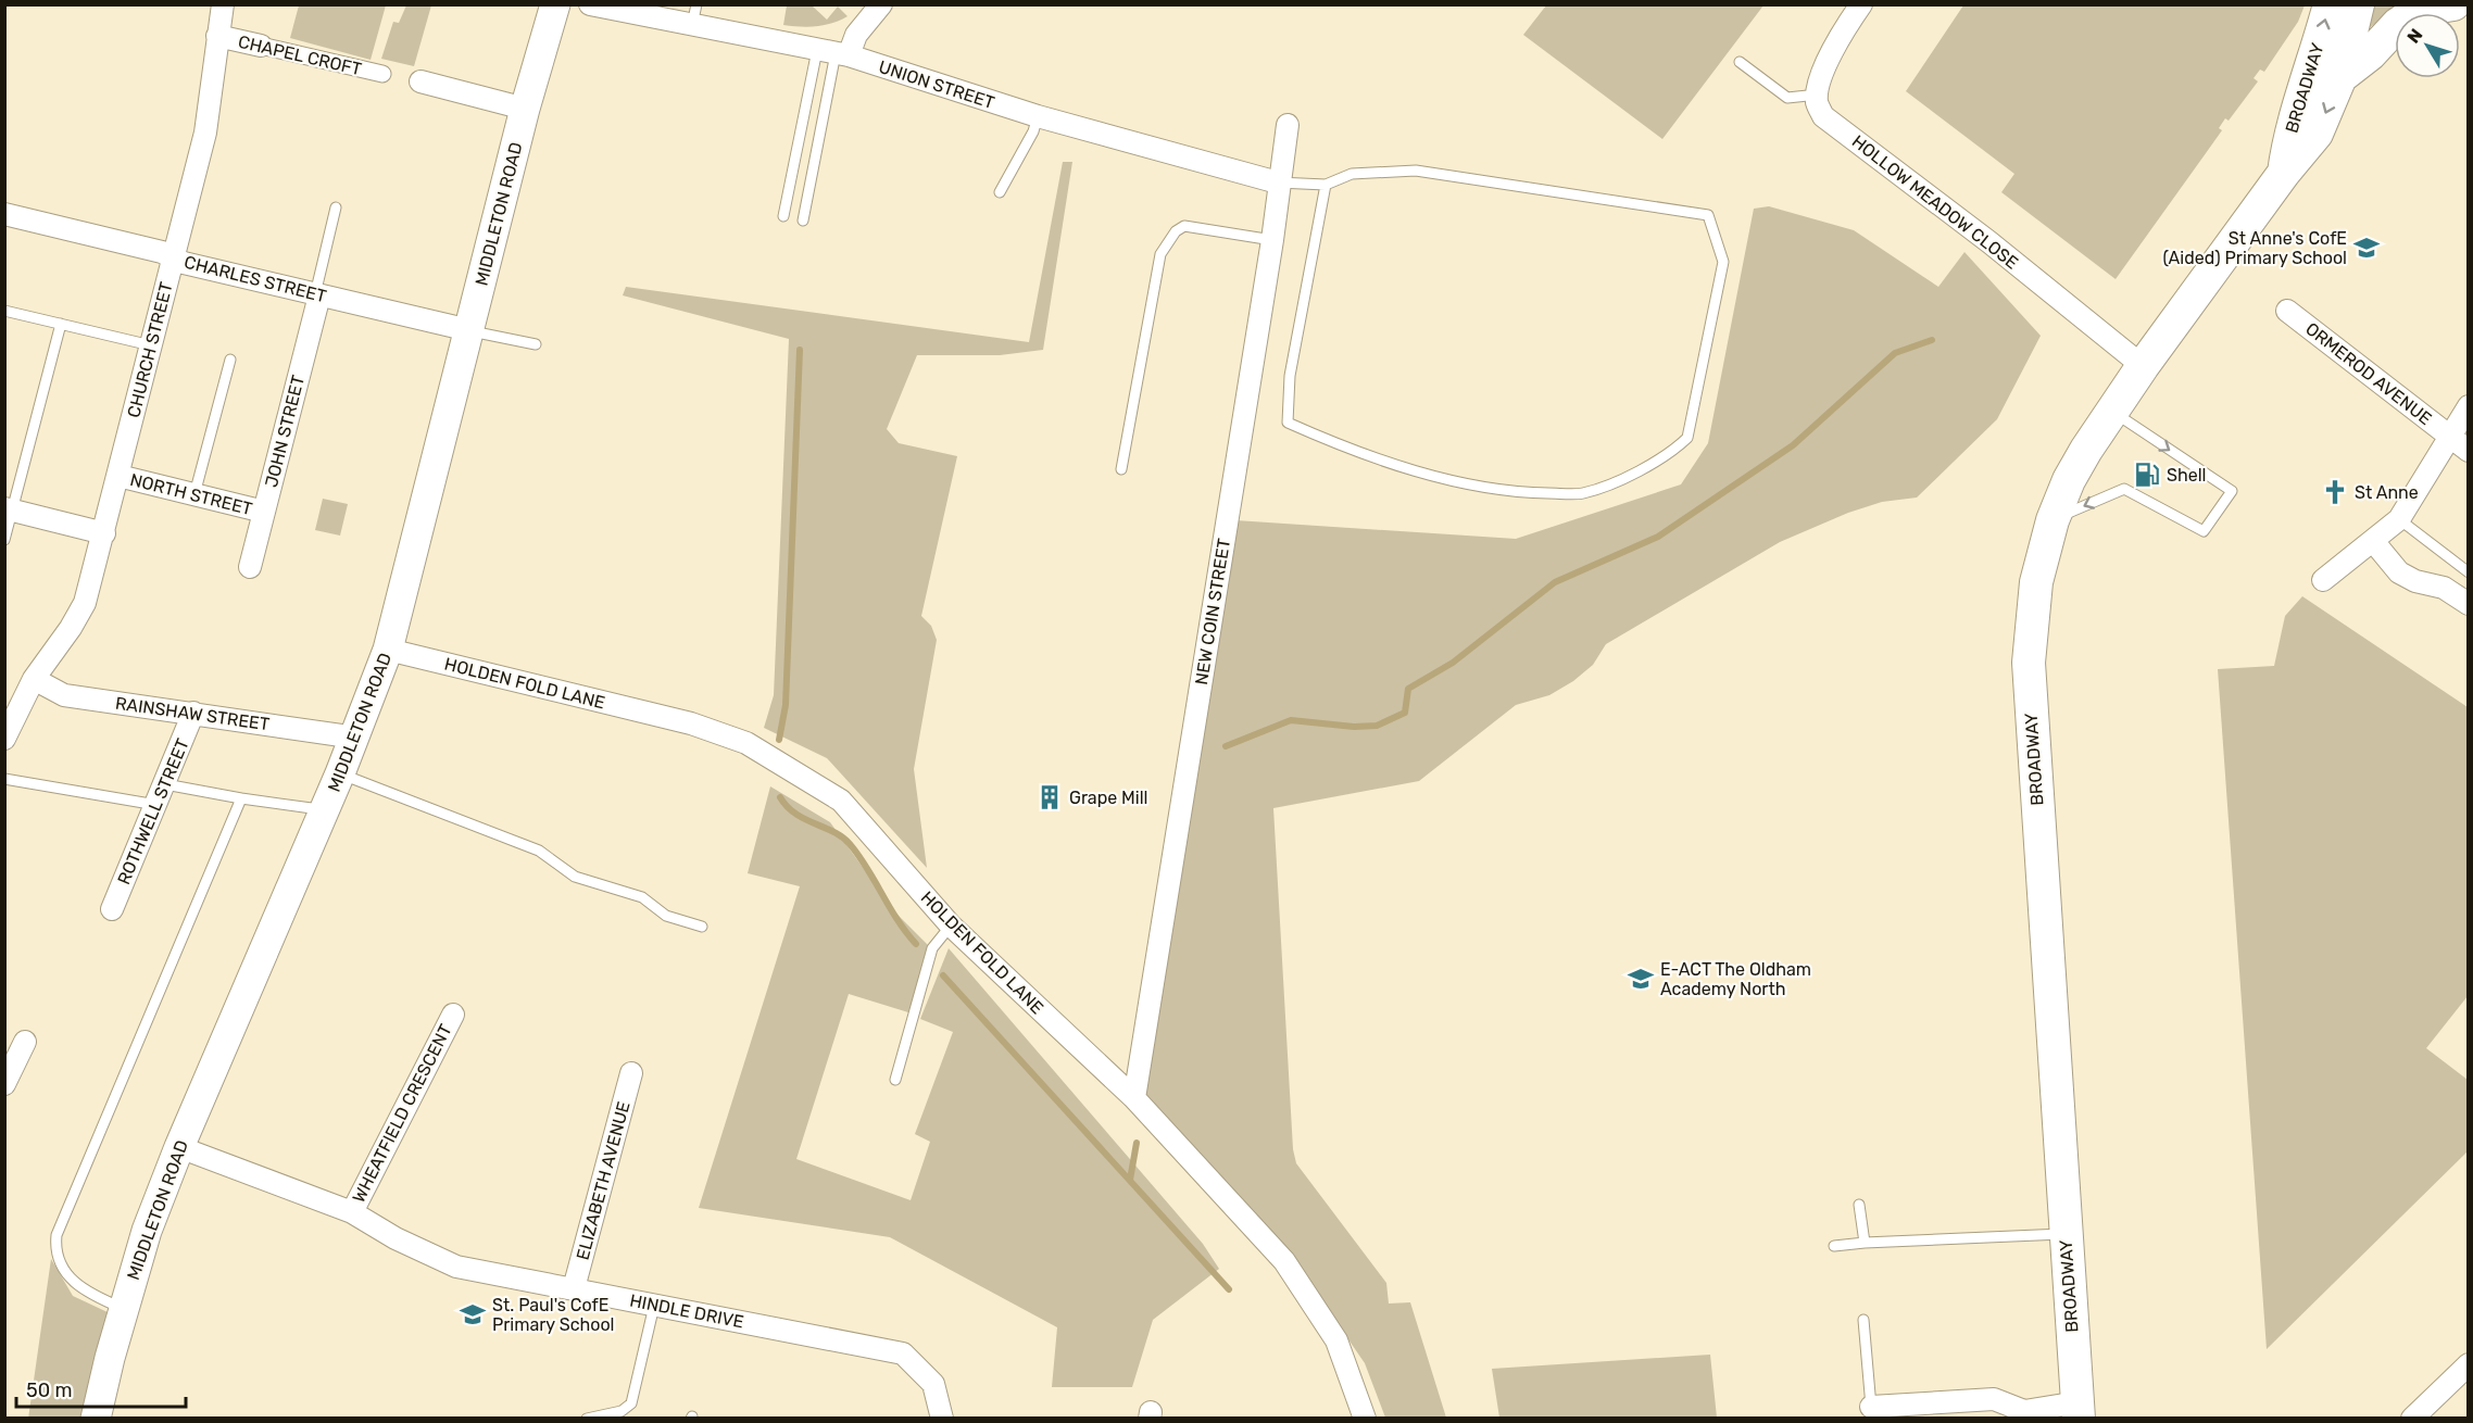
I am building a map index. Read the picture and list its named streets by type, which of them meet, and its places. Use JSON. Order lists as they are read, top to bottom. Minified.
{"streets":{"main road":["BROADWAY","MIDDLETON ROAD"],"street":["CHAPEL CROFT","UNION STREET","HOLLOW MEADOW CLOSE","CHARLES STREET","CHURCH STREET","ORMEROD AVENUE","JOHN STREET","NORTH STREET","NEW COIN STREET","HOLDEN FOLD LANE","RAINSHAW STREET","ROTHWELL STREET","WHEATFIELD CRESCENT","ELIZABETH AVENUE","HINDLE DRIVE"]},"crossings":[["CHAPEL CROFT","CHURCH STREET"],["UNION STREET","NEW COIN STREET"],["BROADWAY","HOLLOW MEADOW CLOSE"],["MIDDLETON ROAD","CHARLES STREET"],["MIDDLETON ROAD","HOLDEN FOLD LANE"],["MIDDLETON ROAD","RAINSHAW STREET"],["MIDDLETON ROAD","HINDLE DRIVE"],["CHARLES STREET","CHURCH STREET"],["CHARLES STREET","JOHN STREET"],["CHURCH STREET","NORTH STREET"],["CHURCH STREET","RAINSHAW STREET"],["JOHN STREET","NORTH STREET"],["NEW COIN STREET","HOLDEN FOLD LANE"],["RAINSHAW STREET","ROTHWELL STREET"],["WHEATFIELD CRESCENT","HINDLE DRIVE"],["ELIZABETH AVENUE","HINDLE DRIVE"]],"places":{"school or university":["St Anne's CofE (Aided) Primary School","E-ACT The Oldham Academy North","St. Paul's CofE Primary School"],"fuel station":["Shell"],"church":["St Anne"],"building":["Grape Mill"]},"scale_bar":"50 m","north":"top left"}
